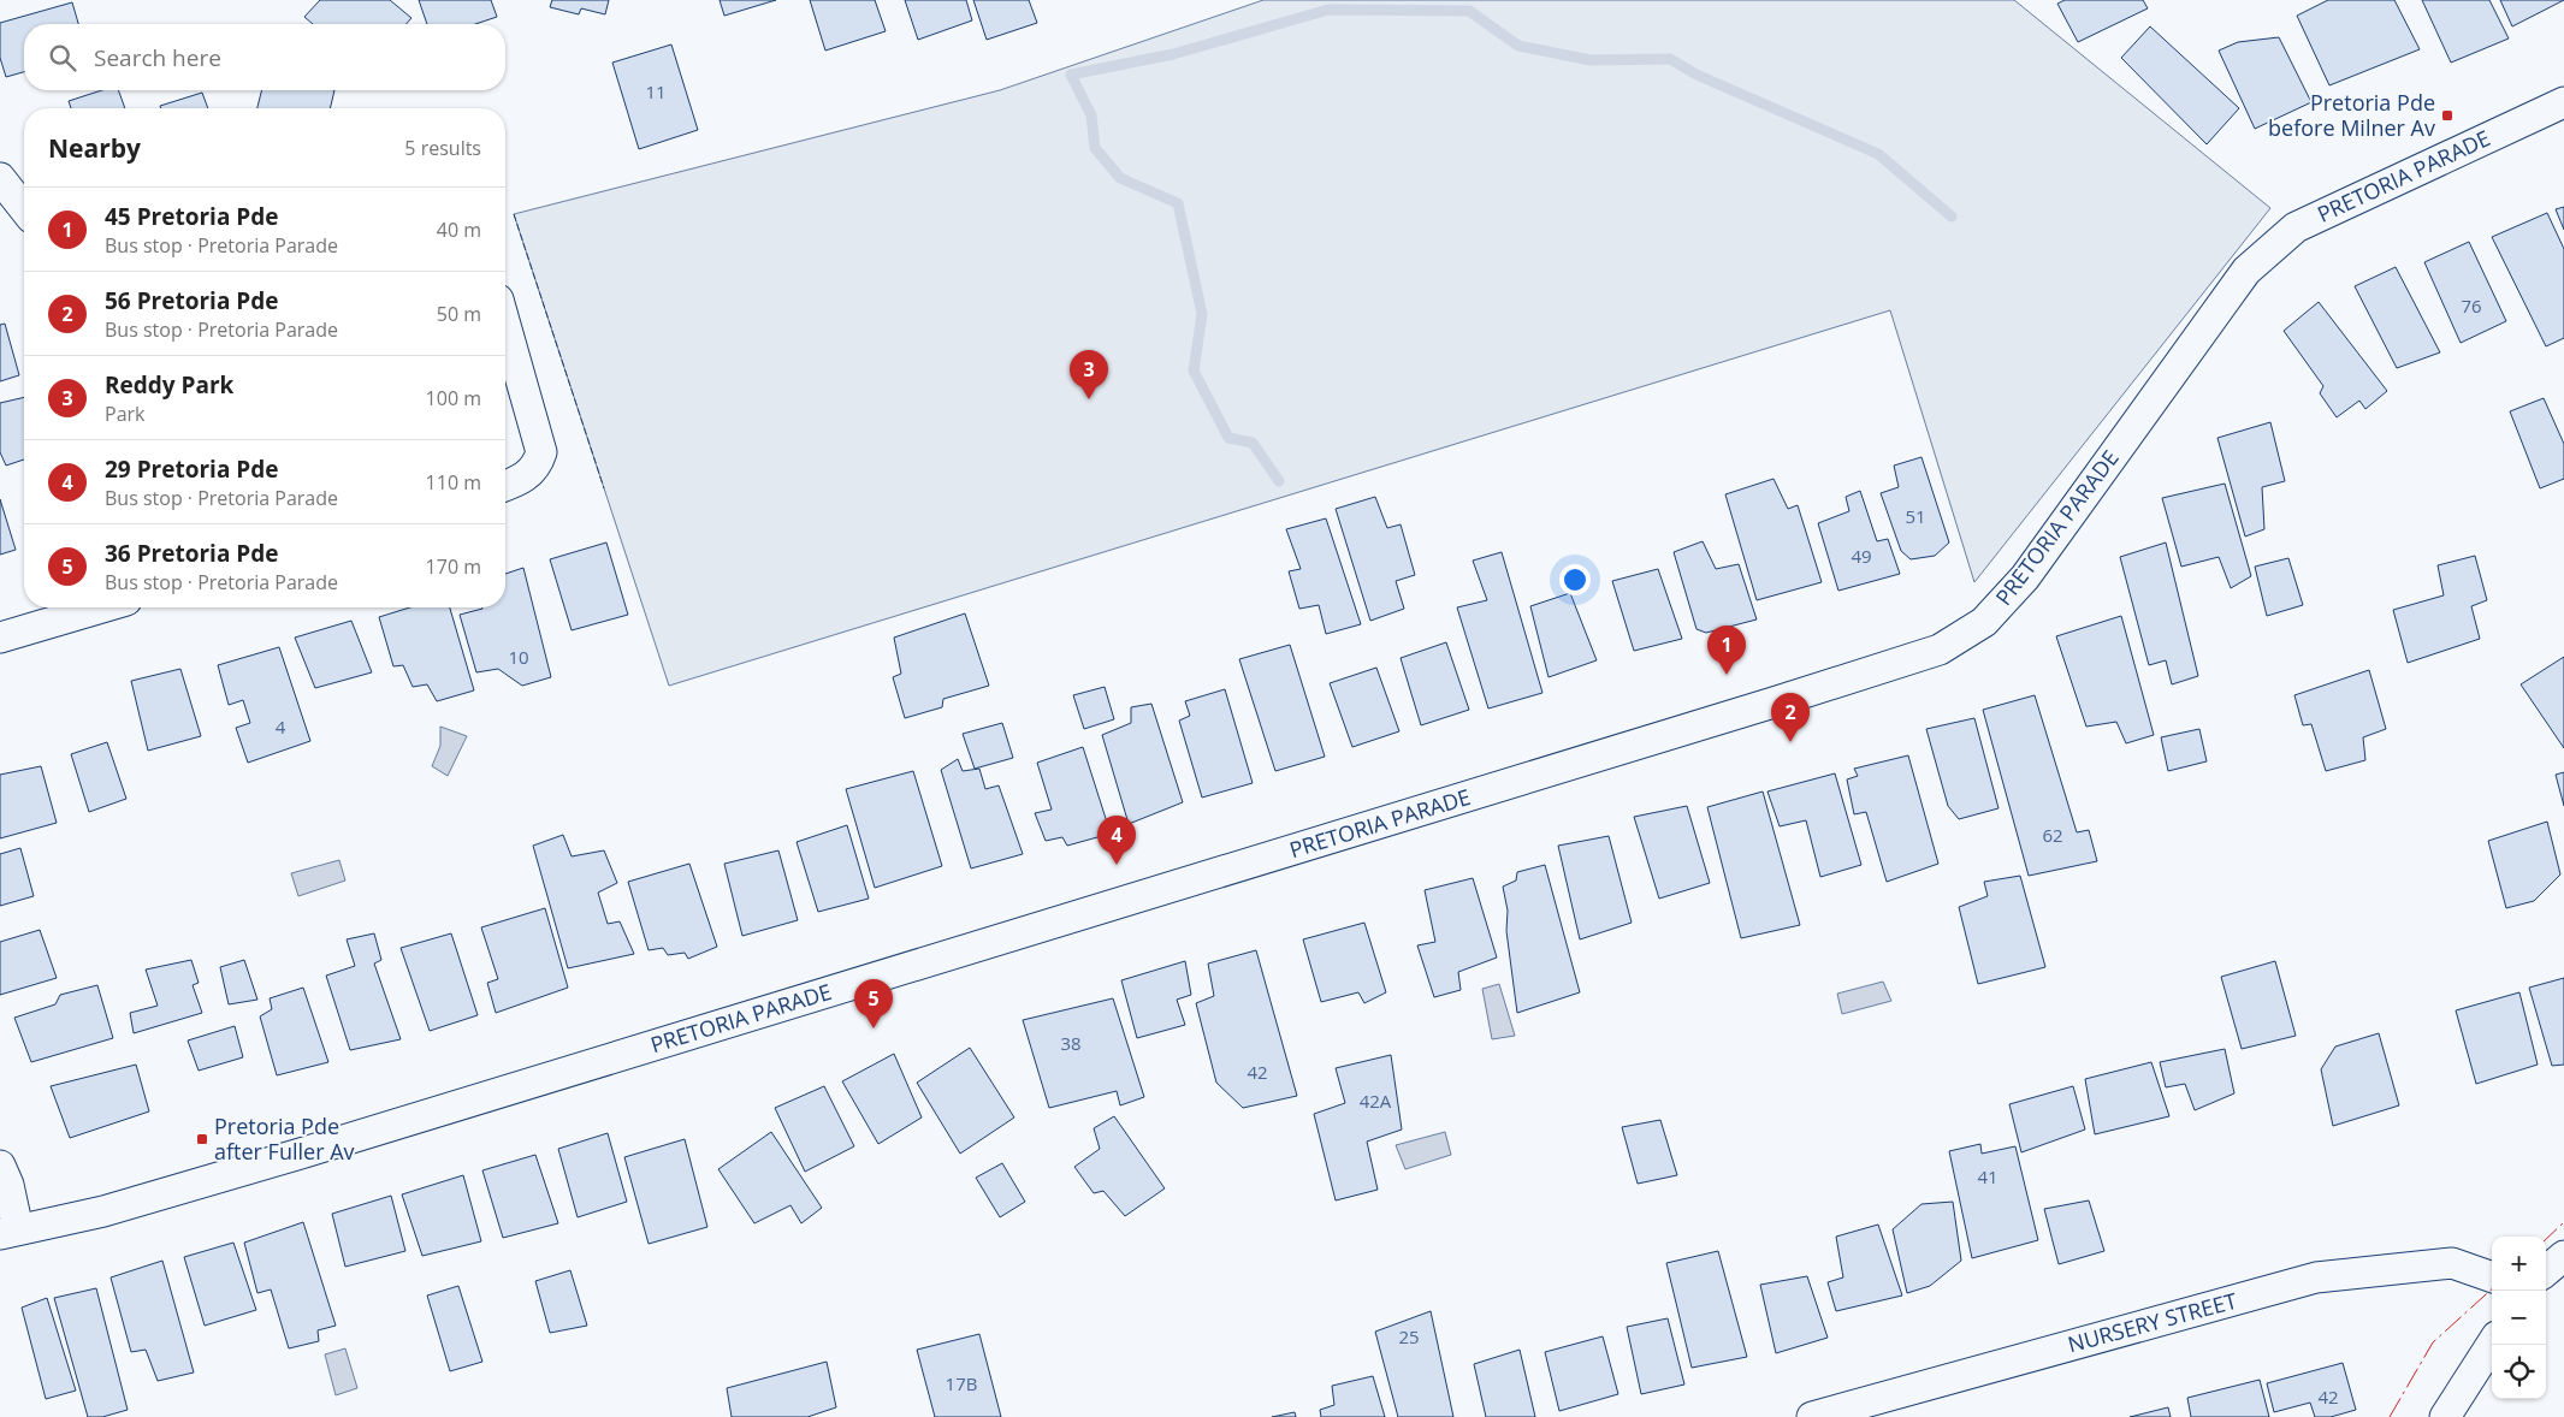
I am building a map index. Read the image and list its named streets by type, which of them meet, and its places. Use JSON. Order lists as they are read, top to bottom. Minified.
{"streets":{"street":["PRETORIA PARADE","NURSERY STREET"]},"places":{"transit":["Pretoria Pde before Milner Av","Pretoria Pde after Fuller Av"]},"house_numbers":["11","76","51","49","10","4","62","38","42","42A","41","25","17B","42"],"page":{"search":"Search here","heading":["Nearby","5 results"],"list":[{"mark":"1","name":"45 Pretoria Pde","note":"Bus stop · Pretoria Parade","value":"40 m"},{"mark":"2","name":"56 Pretoria Pde","note":"Bus stop · Pretoria Parade","value":"50 m"},{"mark":"3","name":"Reddy Park","note":"Park","value":"100 m"},{"mark":"4","name":"29 Pretoria Pde","note":"Bus stop · Pretoria Parade","value":"110 m"},{"mark":"5","name":"36 Pretoria Pde","note":"Bus stop · Pretoria Parade","value":"170 m"}],"pins":["3","1","2","4","5"],"map_buttons":["+","−"]}}
